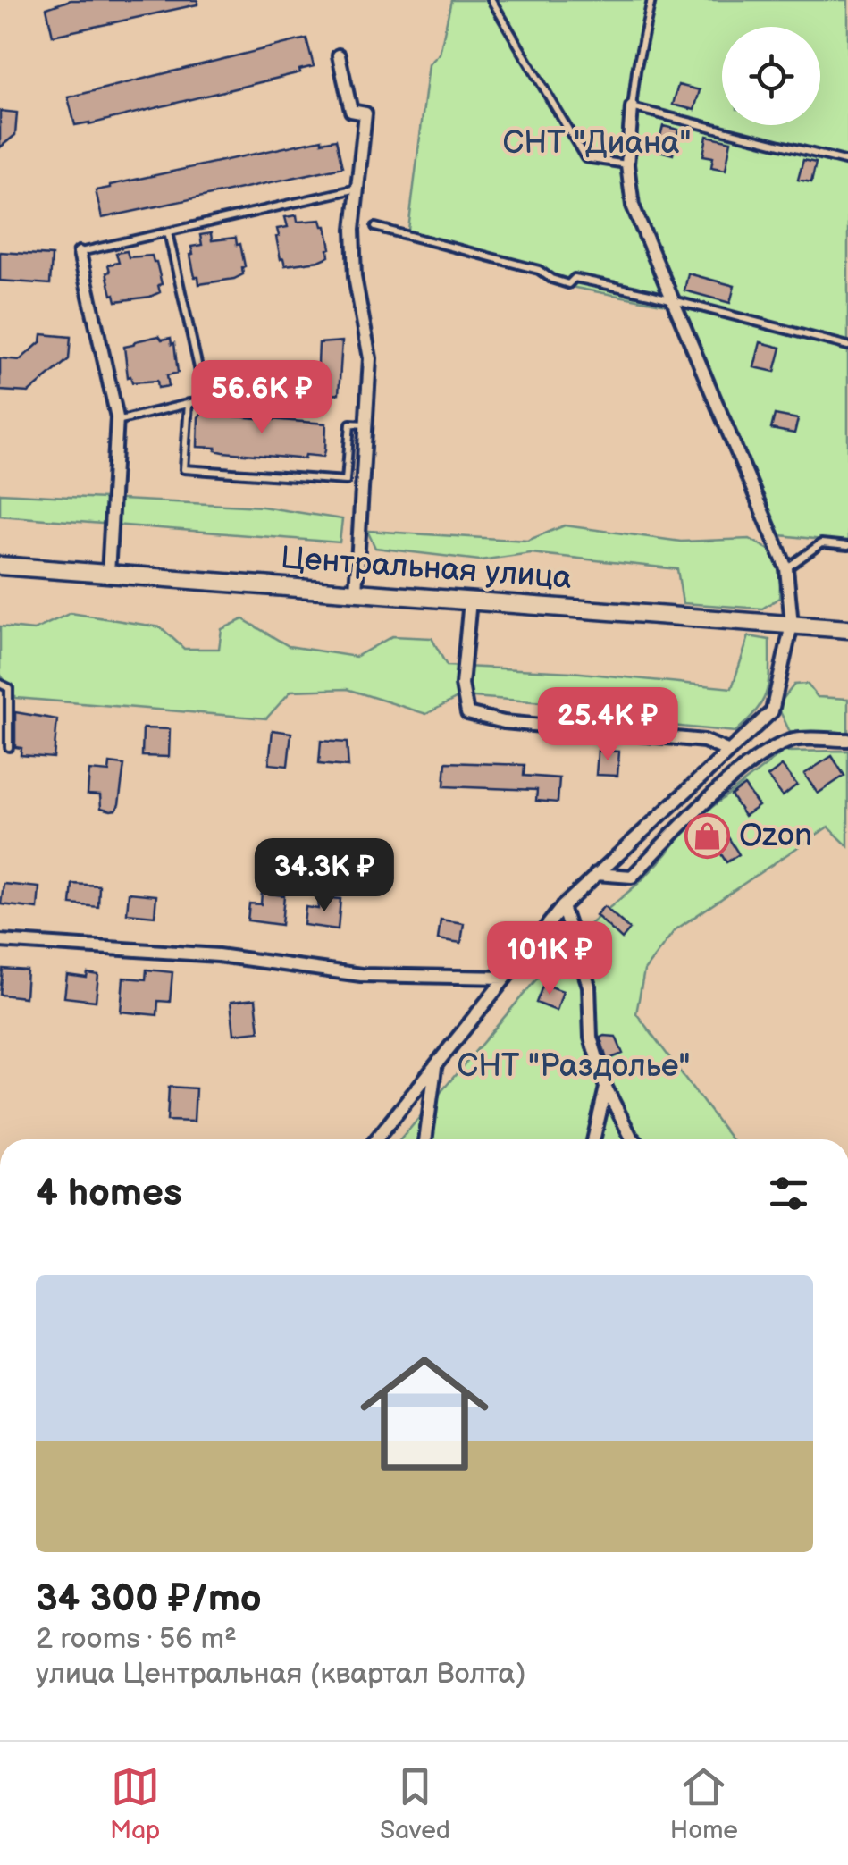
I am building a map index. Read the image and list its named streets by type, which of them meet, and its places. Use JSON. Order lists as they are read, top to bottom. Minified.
{"streets":{"street":["Центральная улица"]},"parks":["СНТ \"Диана\"","СНТ \"Раздолье\""],"places":{"shop":["Ozon"]},"page":{"price":["56.6K ₽","25.4K ₽","34.3K ₽","101K ₽"],"heading":"4 homes","list":[{"name":"34 300 ₽/mo","note":"2 rooms · 56 m² · улица Центральная (квартал Волта)"}],"tabs":["Map","Saved","Home"]}}
